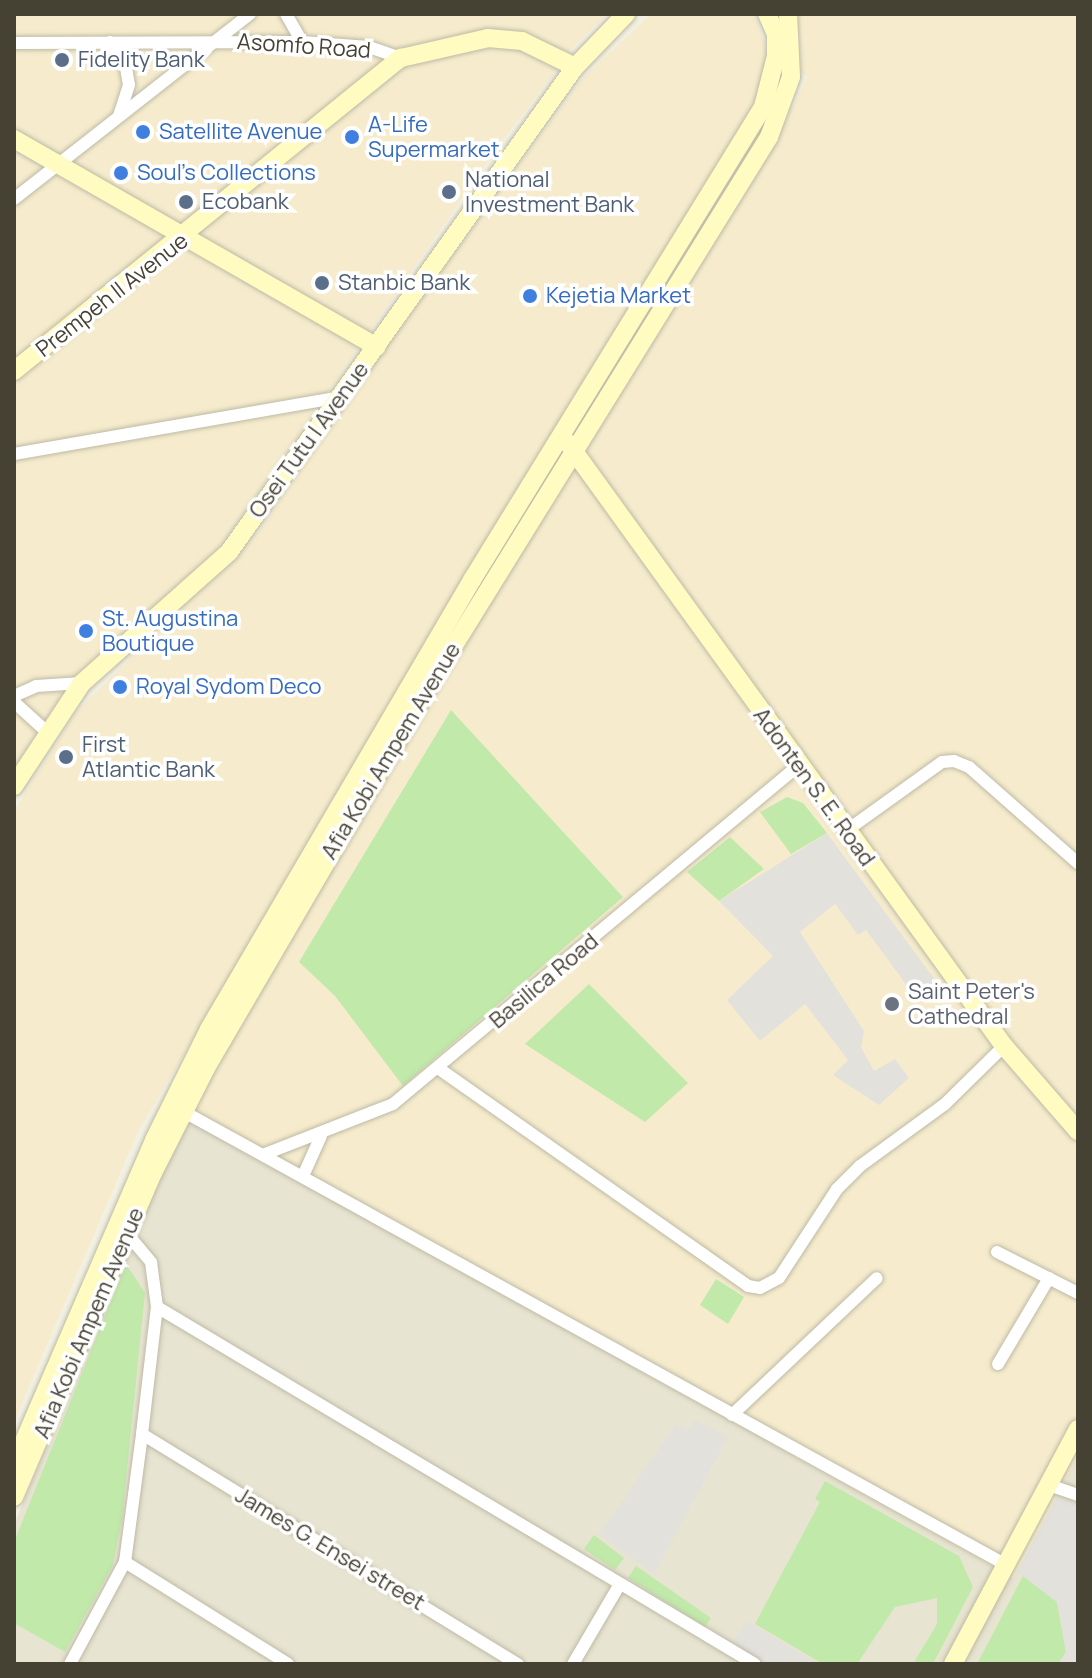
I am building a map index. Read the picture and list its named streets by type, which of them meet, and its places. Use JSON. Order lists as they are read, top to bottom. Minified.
{"streets":{"street":["Asomfo Road","Prempeh II Avenue","Osei Tutu I Avenue","Afia Kobi Ampem Avenue","Adonten S. E. Road","Basilica Road","James G. Ensei street"]},"crossings":[["Asomfo Road","Prempeh II Avenue"],["Prempeh II Avenue","Osei Tutu I Avenue"],["Afia Kobi Ampem Avenue","Adonten S. E. Road"],["Adonten S. E. Road","Basilica Road"]],"places":["Fidelity Bank","Satellite Avenue","A-Life Supermarket","Soul's Collections","National Investment Bank","Ecobank","Stanbic Bank","Kejetia Market","St. Augustina Boutique","Royal Sydom Deco","First Atlantic Bank","Saint Peter's Cathedral"]}
